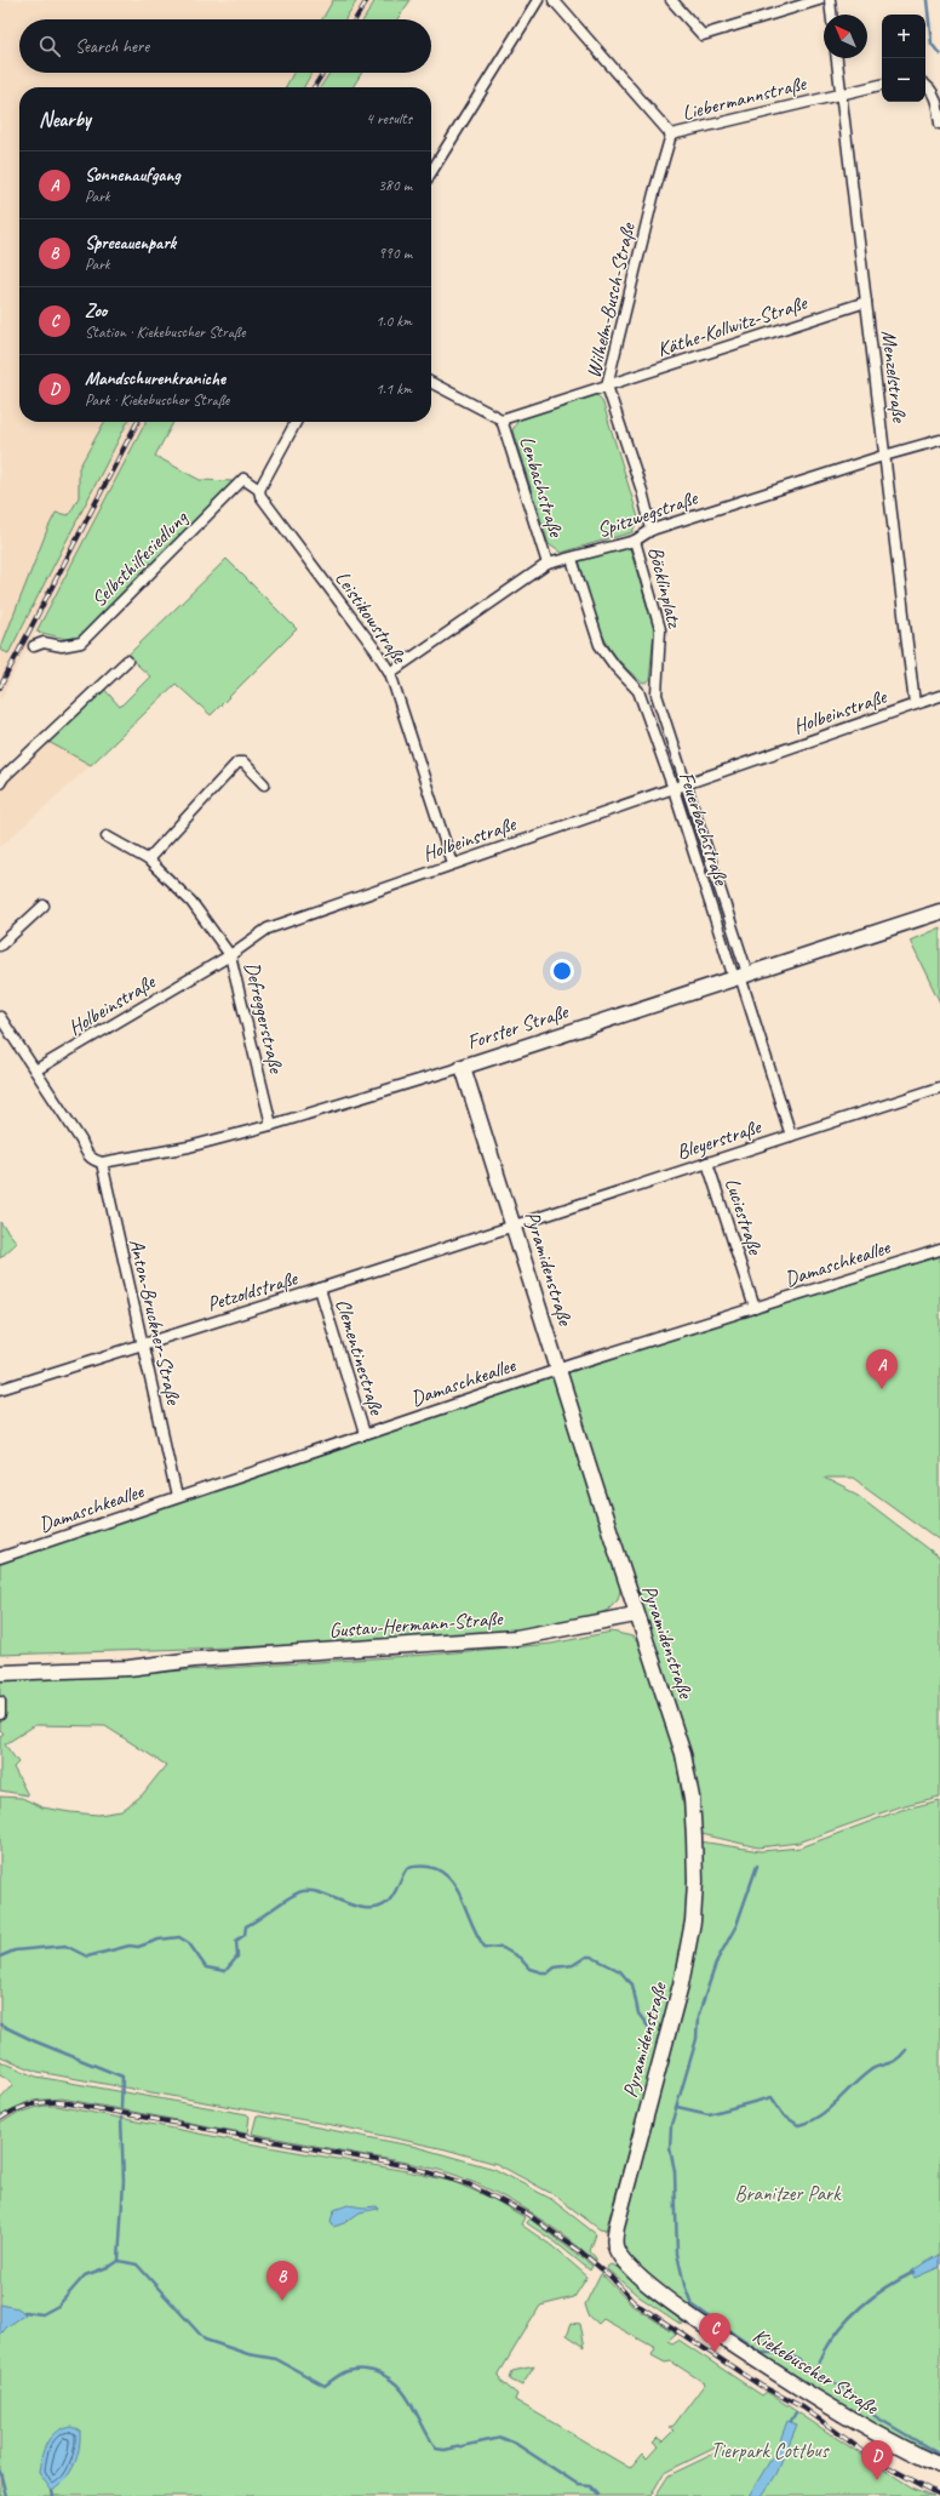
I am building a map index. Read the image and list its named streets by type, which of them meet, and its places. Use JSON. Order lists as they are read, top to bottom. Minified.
{"streets":{"main road":["Forster Straße","Pyramidenstraße","Gustav-Hermann-Straße","Kiekebuscher Straße"],"street":["Liebermannstraße","Wilhelm-Busch-Straße","Käthe-Kollwitz-Straße","Menzelstraße","Lenbachstraße","Spitzwegstraße","Selbsthilfesiedlung","Böcklinplatz","Leistikowstraße","Holbeinstraße","Feuerbachstraße","Defreggerstraße","Bleyerstraße","Luciestraße","Damaschkeallee","Petzoldstraße","Anton-Bruckner-Straße","Clementinestraße"]},"crossings":[["Liebermannstraße","Wilhelm-Busch-Straße"],["Liebermannstraße","Menzelstraße"],["Wilhelm-Busch-Straße","Käthe-Kollwitz-Straße"],["Wilhelm-Busch-Straße","Lenbachstraße"],["Wilhelm-Busch-Straße","Spitzwegstraße"],["Käthe-Kollwitz-Straße","Menzelstraße"],["Käthe-Kollwitz-Straße","Lenbachstraße"],["Menzelstraße","Spitzwegstraße"],["Menzelstraße","Holbeinstraße"],["Lenbachstraße","Spitzwegstraße"],["Spitzwegstraße","Böcklinplatz"],["Spitzwegstraße","Leistikowstraße"],["Spitzwegstraße","Feuerbachstraße"],["Selbsthilfesiedlung","Leistikowstraße"],["Böcklinplatz","Holbeinstraße"],["Böcklinplatz","Feuerbachstraße"],["Leistikowstraße","Holbeinstraße"],["Holbeinstraße","Feuerbachstraße"],["Holbeinstraße","Defreggerstraße"],["Holbeinstraße","Anton-Bruckner-Straße"],["Feuerbachstraße","Forster Straße"],["Feuerbachstraße","Bleyerstraße"],["Defreggerstraße","Forster Straße"],["Forster Straße","Pyramidenstraße"],["Forster Straße","Anton-Bruckner-Straße"],["Bleyerstraße","Luciestraße"],["Bleyerstraße","Pyramidenstraße"],["Bleyerstraße","Petzoldstraße"],["Luciestraße","Damaschkeallee"],["Damaschkeallee","Pyramidenstraße"],["Damaschkeallee","Anton-Bruckner-Straße"],["Damaschkeallee","Clementinestraße"],["Pyramidenstraße","Petzoldstraße"],["Pyramidenstraße","Gustav-Hermann-Straße"],["Pyramidenstraße","Kiekebuscher Straße"],["Petzoldstraße","Anton-Bruckner-Straße"],["Petzoldstraße","Clementinestraße"]],"parks":["Branitzer Park","Tierpark Cottbus"],"north":"top left","page":{"map_buttons":["+","−"],"search":"Search here","heading":["Nearby","4 results"],"list":[{"mark":"A","name":"Sonnenaufgang","note":"Park","value":"380 m"},{"mark":"B","name":"Spreeauenpark","note":"Park","value":"990 m"},{"mark":"C","name":"Zoo","note":"Station · Kiekebuscher Straße","value":"1.0 km"},{"mark":"D","name":"Mandschurenkraniche","note":"Park · Kiekebuscher Straße","value":"1.1 km"}],"pins":["A","B","C","D"]}}
